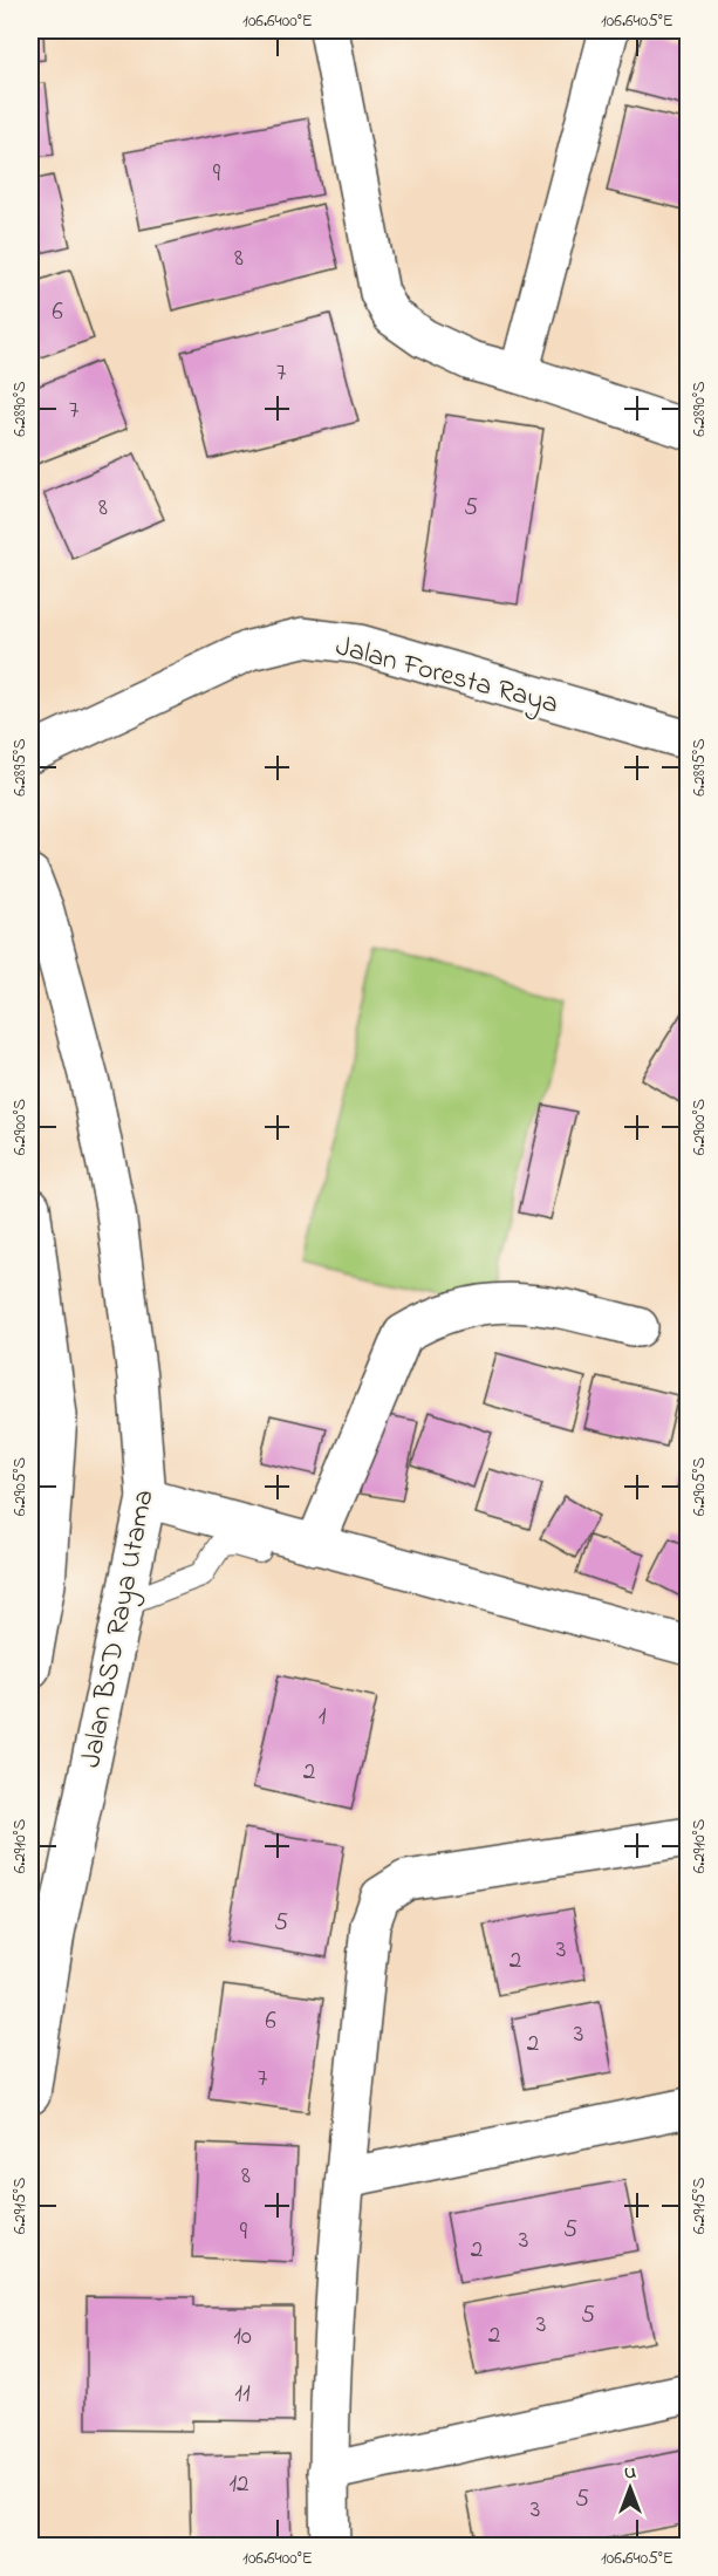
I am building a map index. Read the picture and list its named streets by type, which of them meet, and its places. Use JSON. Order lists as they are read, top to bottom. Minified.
{"streets":{"street":["Jalan Foresta Raya","Jalan BSD Raya Utama"]},"house_numbers":["9","8","6","7","7","8","5","1","2","5","3","2","6","3","2","7","8","5","9","3","2","5","3","2","10","11","12","5","3"],"north":"top","coordinates":["106.6400°E","106.6405°E","6.2890°S","6.2895°S","6.2900°S","6.2905°S","6.2910°S","6.2915°S"]}
